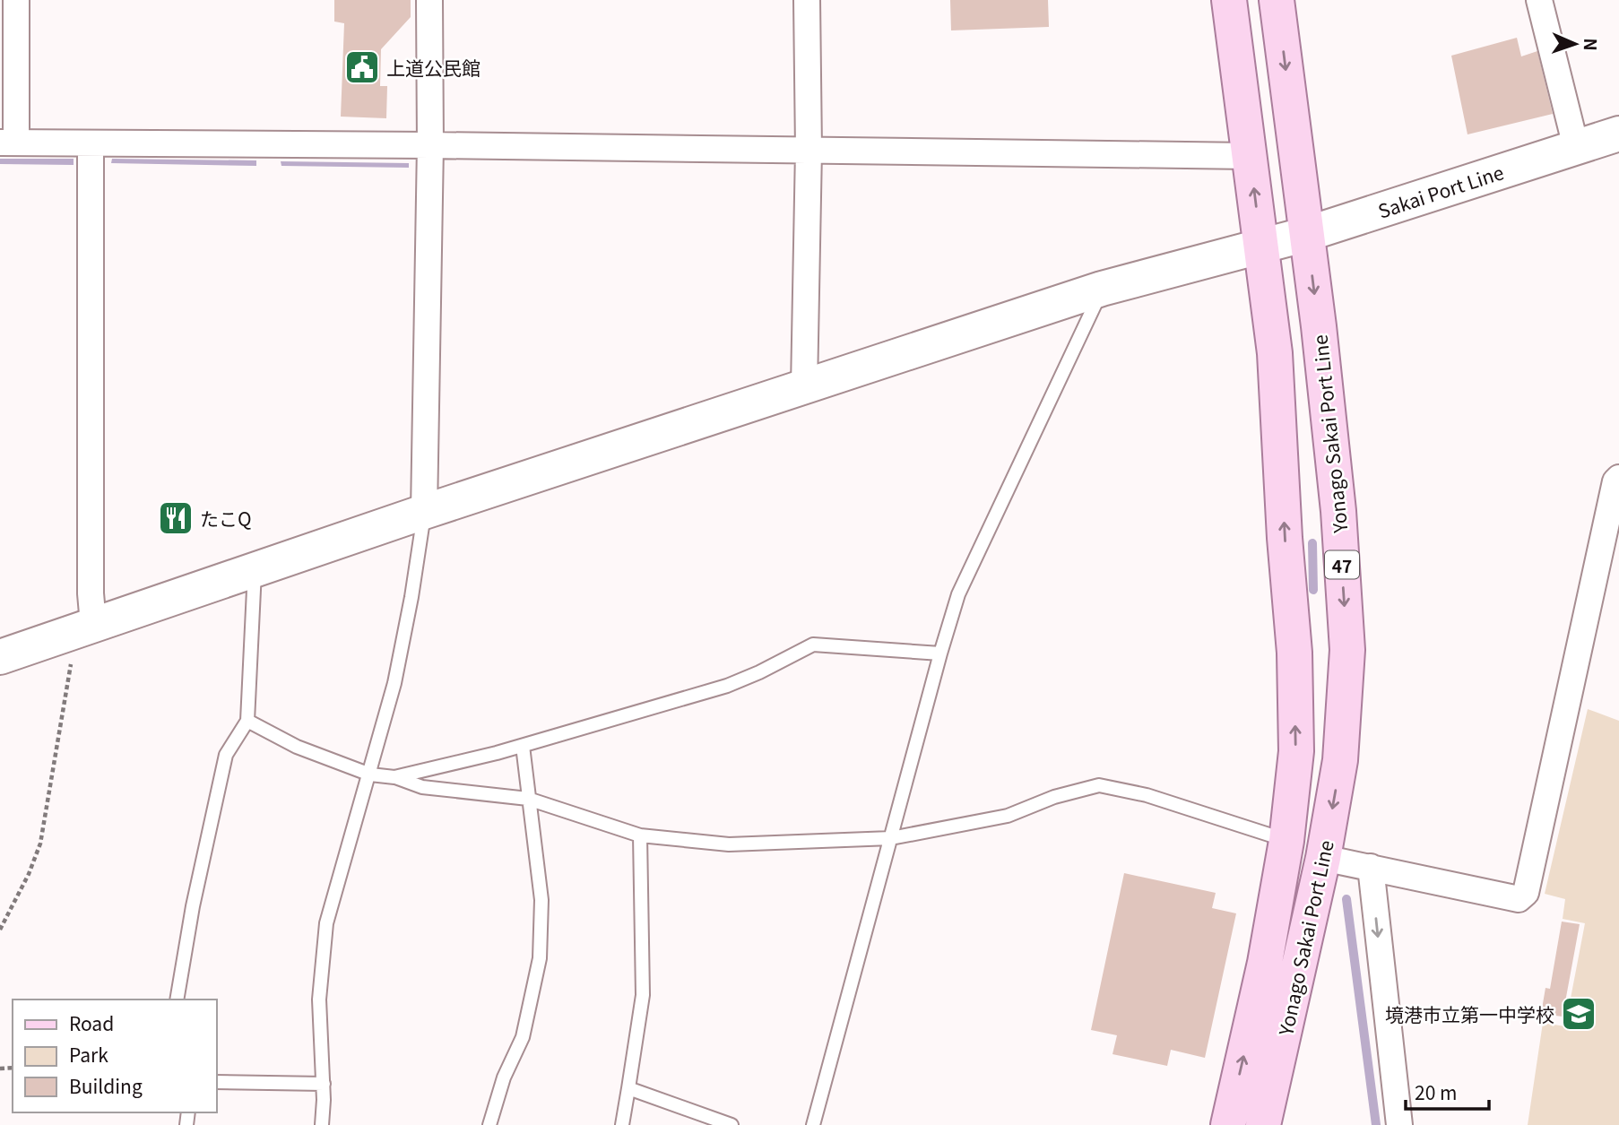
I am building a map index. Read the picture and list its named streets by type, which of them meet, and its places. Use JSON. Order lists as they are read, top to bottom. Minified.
{"streets":{"main road":["Yonago Sakai Port Line","47"],"street":["Sakai Port Line"]},"crossings":[["Sakai Port Line","Yonago Sakai Port Line"]],"places":{"public building":["上道公民館"],"restaurant":["たこQ"],"school or university":["境港市立第一中学校"]},"legend":["Road","Park","Building"],"scale_bar":"20 m","north":"right"}
